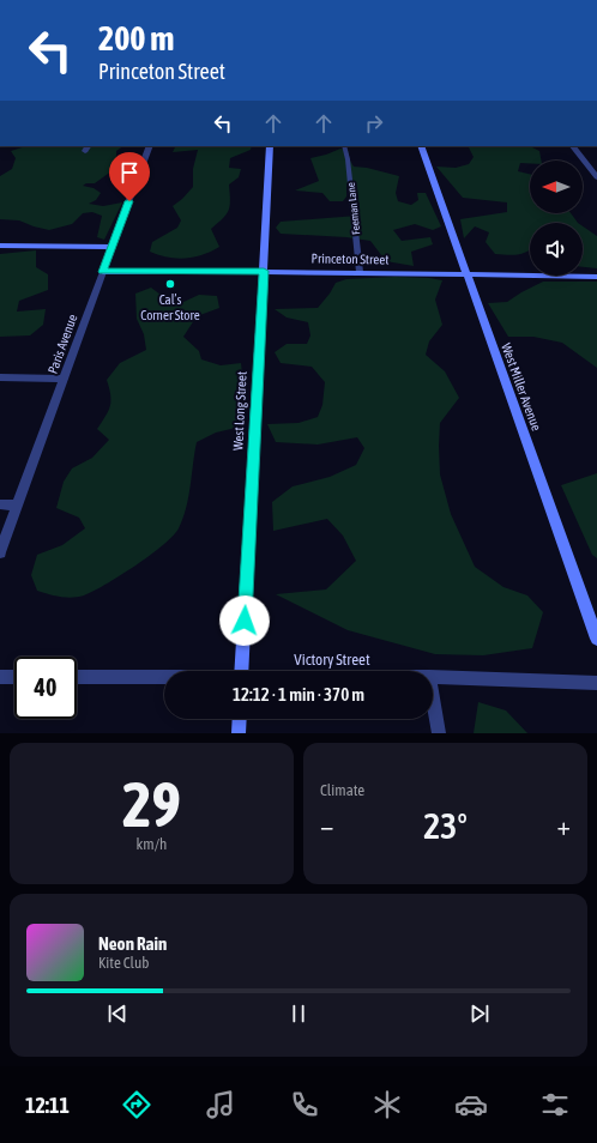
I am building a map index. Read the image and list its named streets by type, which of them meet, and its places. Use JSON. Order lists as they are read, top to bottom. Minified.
{"streets":{"street":["Princeton Street","Paris Avenue","West Miller Avenue","West Long Street","Victory Street"],"lane":["Feeman Lane"]},"crossings":[["Feeman Lane","Princeton Street"],["Princeton Street","Paris Avenue"],["Princeton Street","West Miller Avenue"],["Princeton Street","West Long Street"]],"places":["Cal’s Corner Store"],"north":"left","page":{"turn":["200 m","Princeton Street"],"limit":"40","trip":"12:12 · 1 min · 370 m","tile":[["29","km/h"],"Climate"],"heat":["−","23°","+"],"song":["Neon Rain","Kite Club"],"tabs":"12:11"}}
